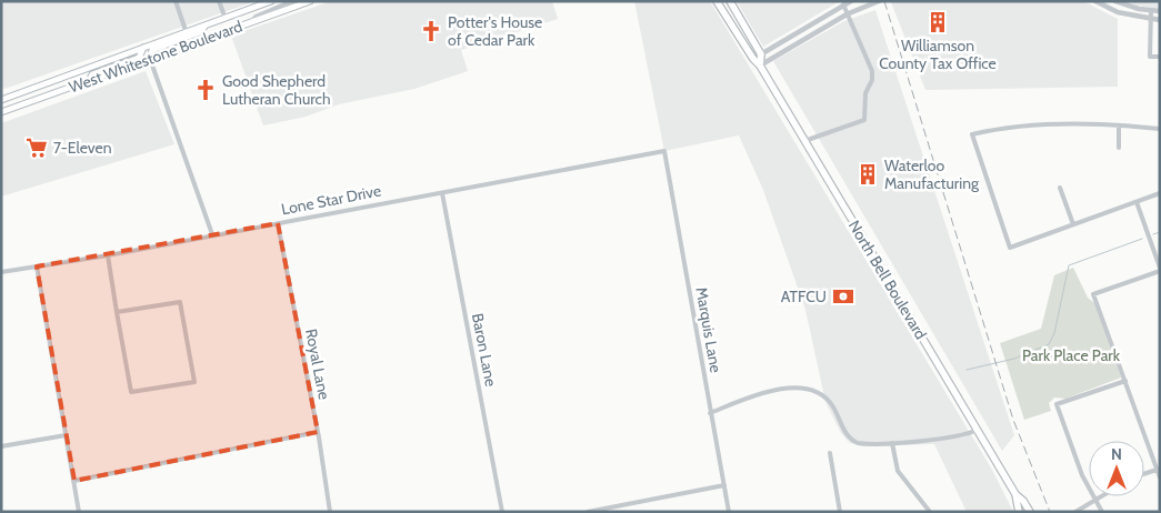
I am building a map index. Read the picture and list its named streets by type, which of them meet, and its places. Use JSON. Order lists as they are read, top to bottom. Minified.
{"streets":{"main road":["West Whitestone Boulevard","North Bell Boulevard"],"street":["Lone Star Drive","Marquis Lane","Baron Lane","Royal Lane"]},"crossings":[["Lone Star Drive","Marquis Lane"],["Lone Star Drive","Baron Lane"],["Lone Star Drive","Royal Lane"]],"parks":["Park Place Park"],"places":{"building":["Williamson County Tax Office","Waterloo Manufacturing"],"church":["Potter's House of Cedar Park","Good Shepherd Lutheran Church"],"supermarket":["7-Eleven"],"bank":["ATFCU"]},"north":"top"}
